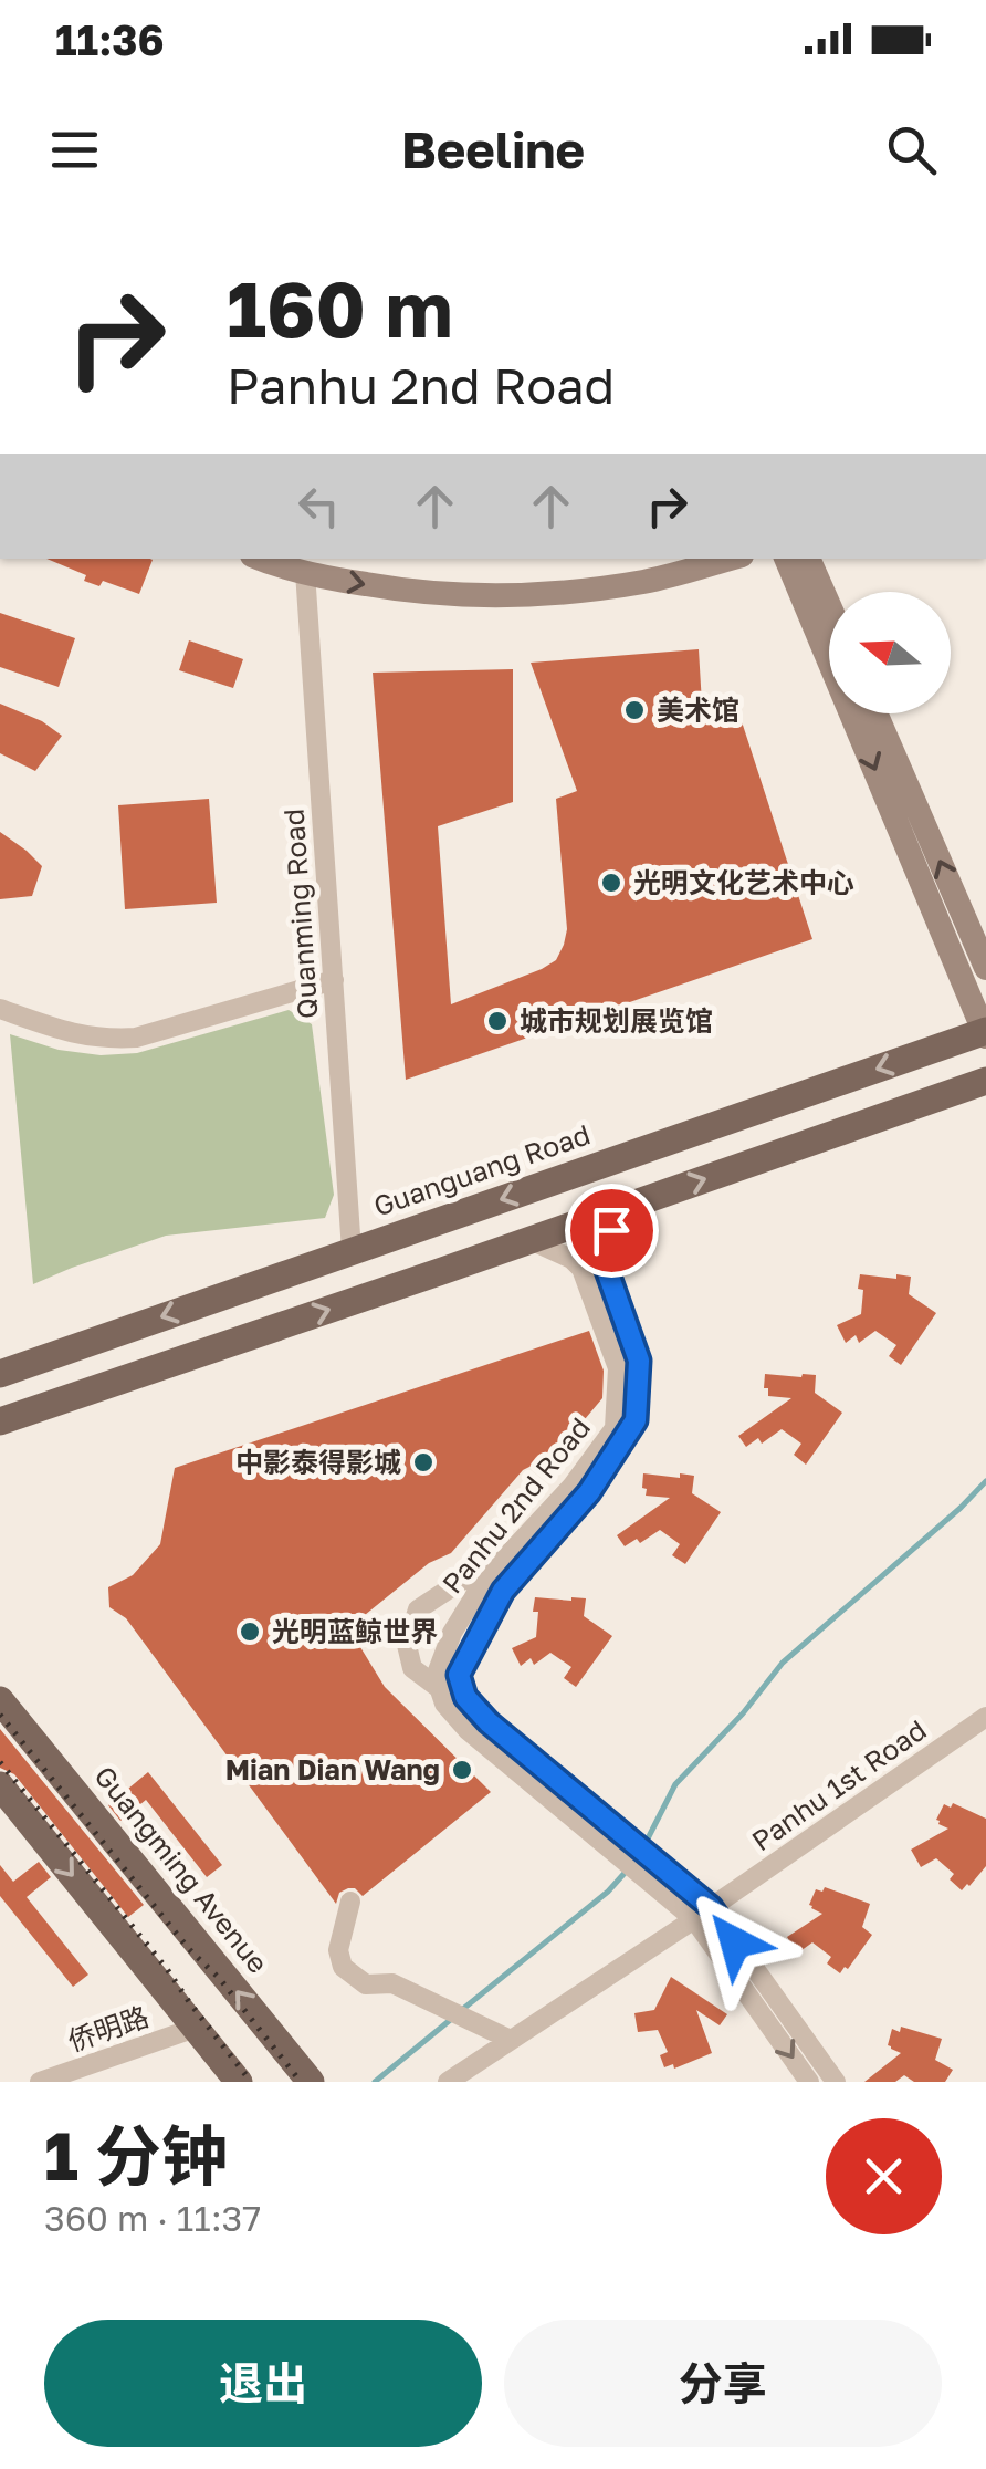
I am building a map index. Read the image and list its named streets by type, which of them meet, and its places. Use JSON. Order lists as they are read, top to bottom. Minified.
{"streets":{"main road":["Guanguang Road","Guangming Avenue"],"street":["Quanming Road","Panhu 2nd Road","Panhu 1st Road","侨明路"]},"crossings":[["Quanming Road","Guanguang Road"],["Panhu 2nd Road","Panhu 1st Road"]],"places":["美术馆","光明文化艺术中心","城市规划展览馆","中影泰得影城","光明蓝鲸世界","Mian Dian Wang"],"north":"left","page":{"status":"11:36","header":"Beeline","turn":["160 m","Panhu 2nd Road"],"heading":["1 分钟","360 m · 11:37"],"buttons":["退出","分享"]}}
